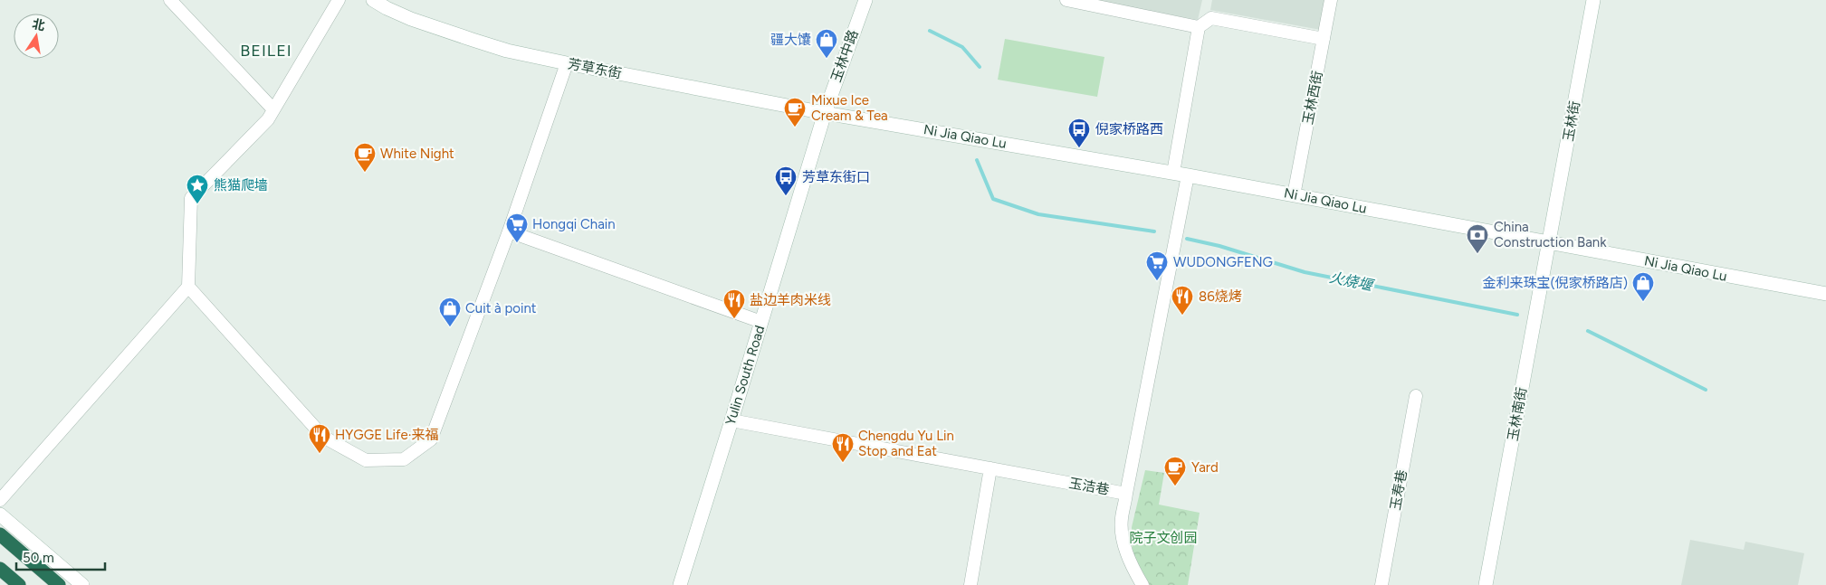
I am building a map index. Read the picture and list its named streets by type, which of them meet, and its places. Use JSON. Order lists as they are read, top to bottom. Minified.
{"streets":{"main road":["玉林中路","芳草东街","玉林街","Ni Jia Qiao Lu","Yulin South Road","玉林南街"],"street":["玉林西街","玉洁巷","玉寿巷"]},"crossings":[["玉林中路","芳草东街"],["玉林中路","Ni Jia Qiao Lu"],["玉林中路","Yulin South Road"],["芳草东街","Ni Jia Qiao Lu"],["芳草东街","Yulin South Road"],["玉林西街","Ni Jia Qiao Lu"],["玉林街","Ni Jia Qiao Lu"],["玉林街","玉林南街"],["Ni Jia Qiao Lu","Yulin South Road"],["Ni Jia Qiao Lu","玉林南街"],["Ni Jia Qiao Lu","玉洁巷"],["Yulin South Road","玉洁巷"]],"districts":["BEILEI"],"water":["火烧堰"],"parks":["院子文创园"],"places":{"shop":["疆大馕","金利来珠宝(倪家桥路店)","Cuit à point"],"cafe":["Mixue Ice Cream & Tea","White Night","Yard"],"bus stop":["倪家桥路西","芳草东街口"],"place":["熊猫爬墙"],"supermarket":["Hongqi Chain","WUDONGFENG"],"bank":["China Construction Bank"],"restaurant":["86烧烤","盐边羊肉米线","HYGGE Life·来福","Chengdu Yu Lin Stop and Eat"]},"scale_bar":"50 m","north":"top"}
